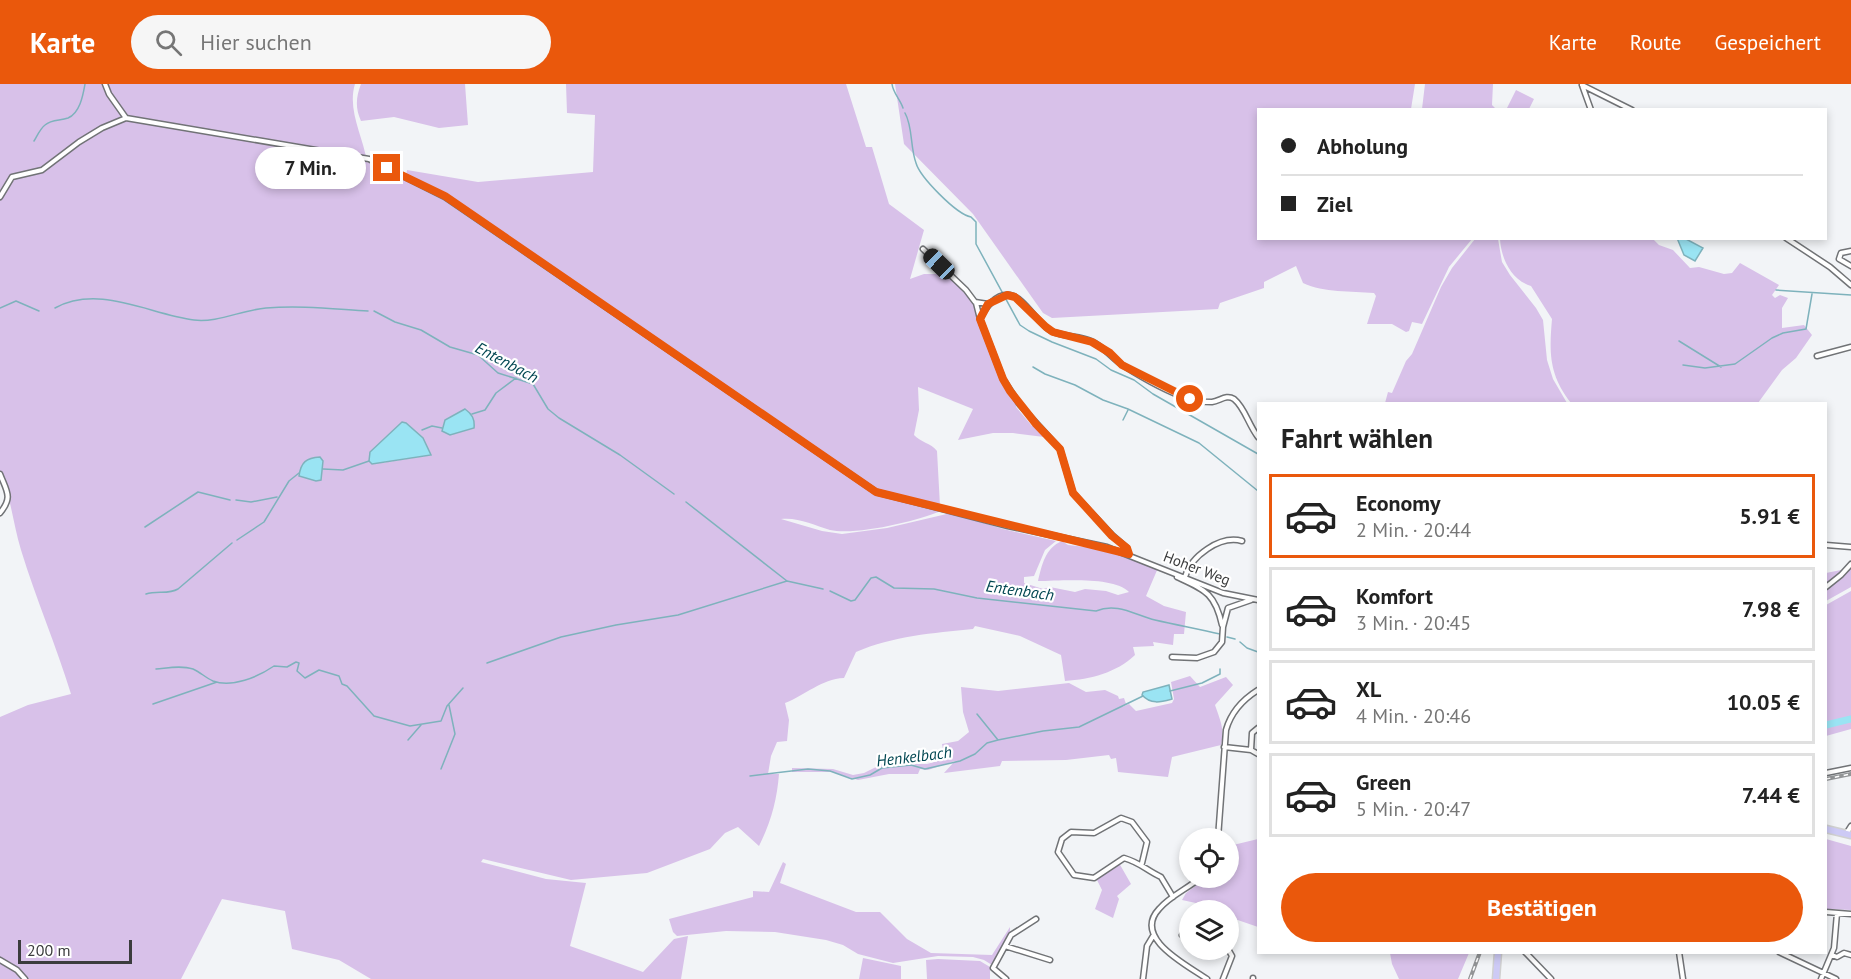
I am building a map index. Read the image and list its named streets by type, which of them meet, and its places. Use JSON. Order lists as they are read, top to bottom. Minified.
{"streets":{"street":["Hoher Weg"]},"water":["Entenbach","Henkelbach"],"scale_bar":"200 m","page":{"header":"Karte","search":"Hier suchen","nav":["Karte","Route","Gespeichert"],"banner":["Abholung","Ziel"],"bubble":"7 Min.","heading":"Fahrt wählen","list":[{"name":"Economy","note":"2 Min. · 20:44","value":"5.91 €"},{"name":"Komfort","note":"3 Min. · 20:45","value":"7.98 €"},{"name":"XL","note":"4 Min. · 20:46","value":"10.05 €"},{"name":"Green","note":"5 Min. · 20:47","value":"7.44 €"}],"buttons":"Bestätigen","scale":"200 m"}}
